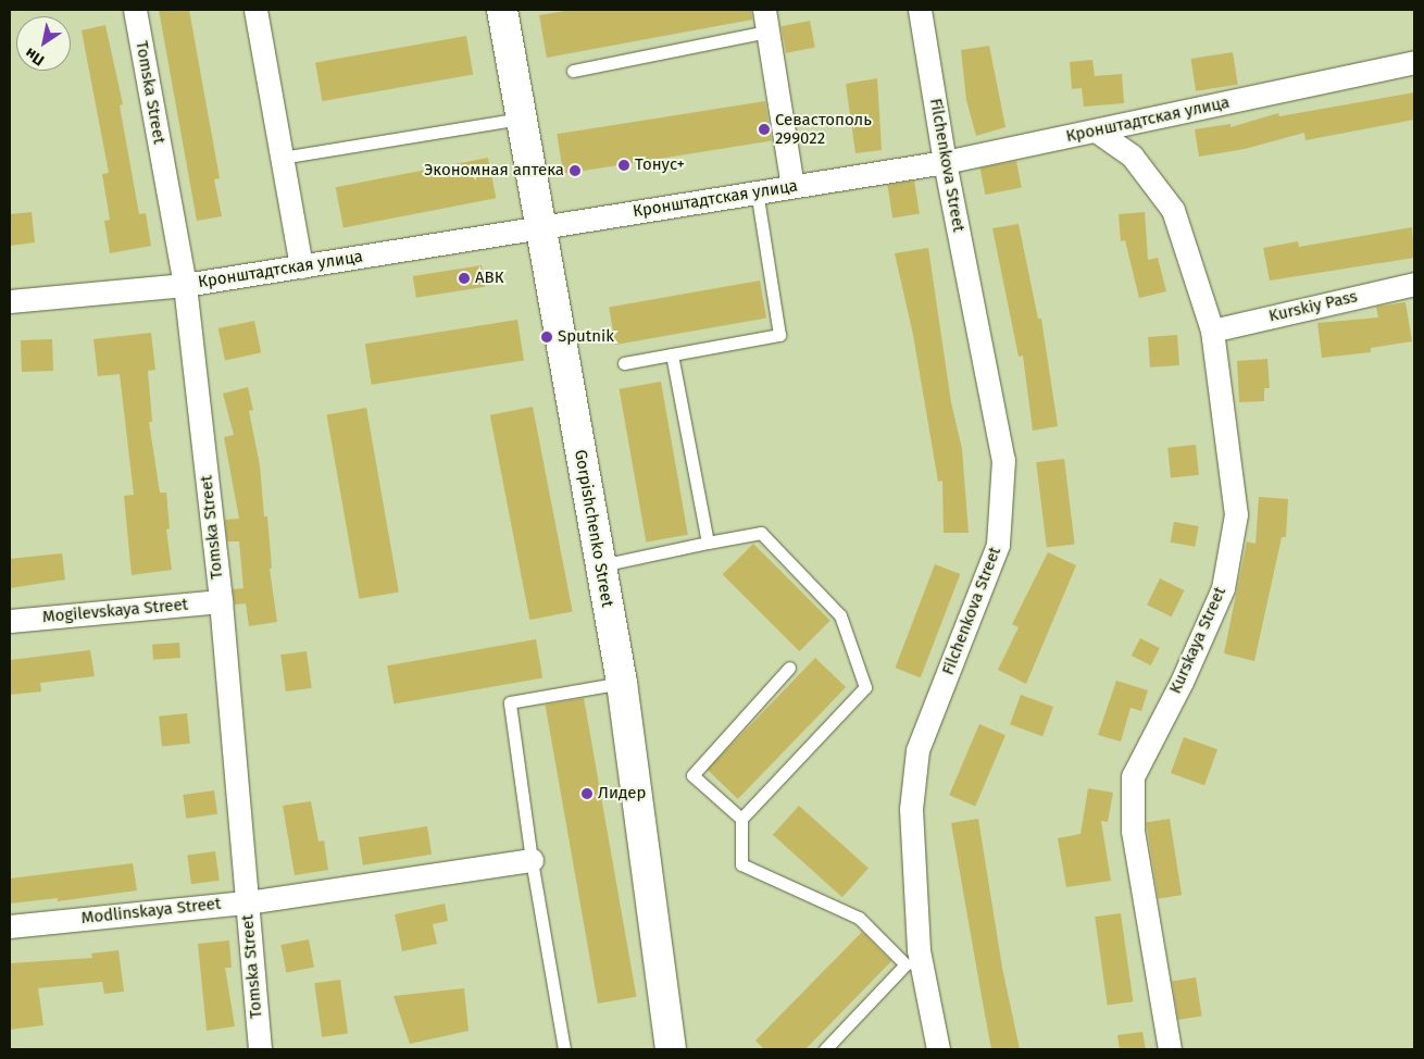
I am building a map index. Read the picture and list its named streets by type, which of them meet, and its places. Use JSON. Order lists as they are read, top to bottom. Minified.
{"streets":{"main road":["Gorpishchenko Street"],"street":["Tomska Street","Кронштадтская улица","Filchenkova Street","Kurskiy Pass","Mogilevskaya Street","Kurskaya Street","Modlinskaya Street"]},"crossings":[["Tomska Street","Кронштадтская улица"],["Tomska Street","Mogilevskaya Street"],["Tomska Street","Modlinskaya Street"],["Кронштадтская улица","Filchenkova Street"],["Кронштадтская улица","Gorpishchenko Street"],["Кронштадтская улица","Kurskaya Street"],["Kurskiy Pass","Kurskaya Street"]],"places":["Севастополь 299022","Тонус+","Экономная аптека","АВК","Sputnik","Лидер"],"north":"bottom left"}
